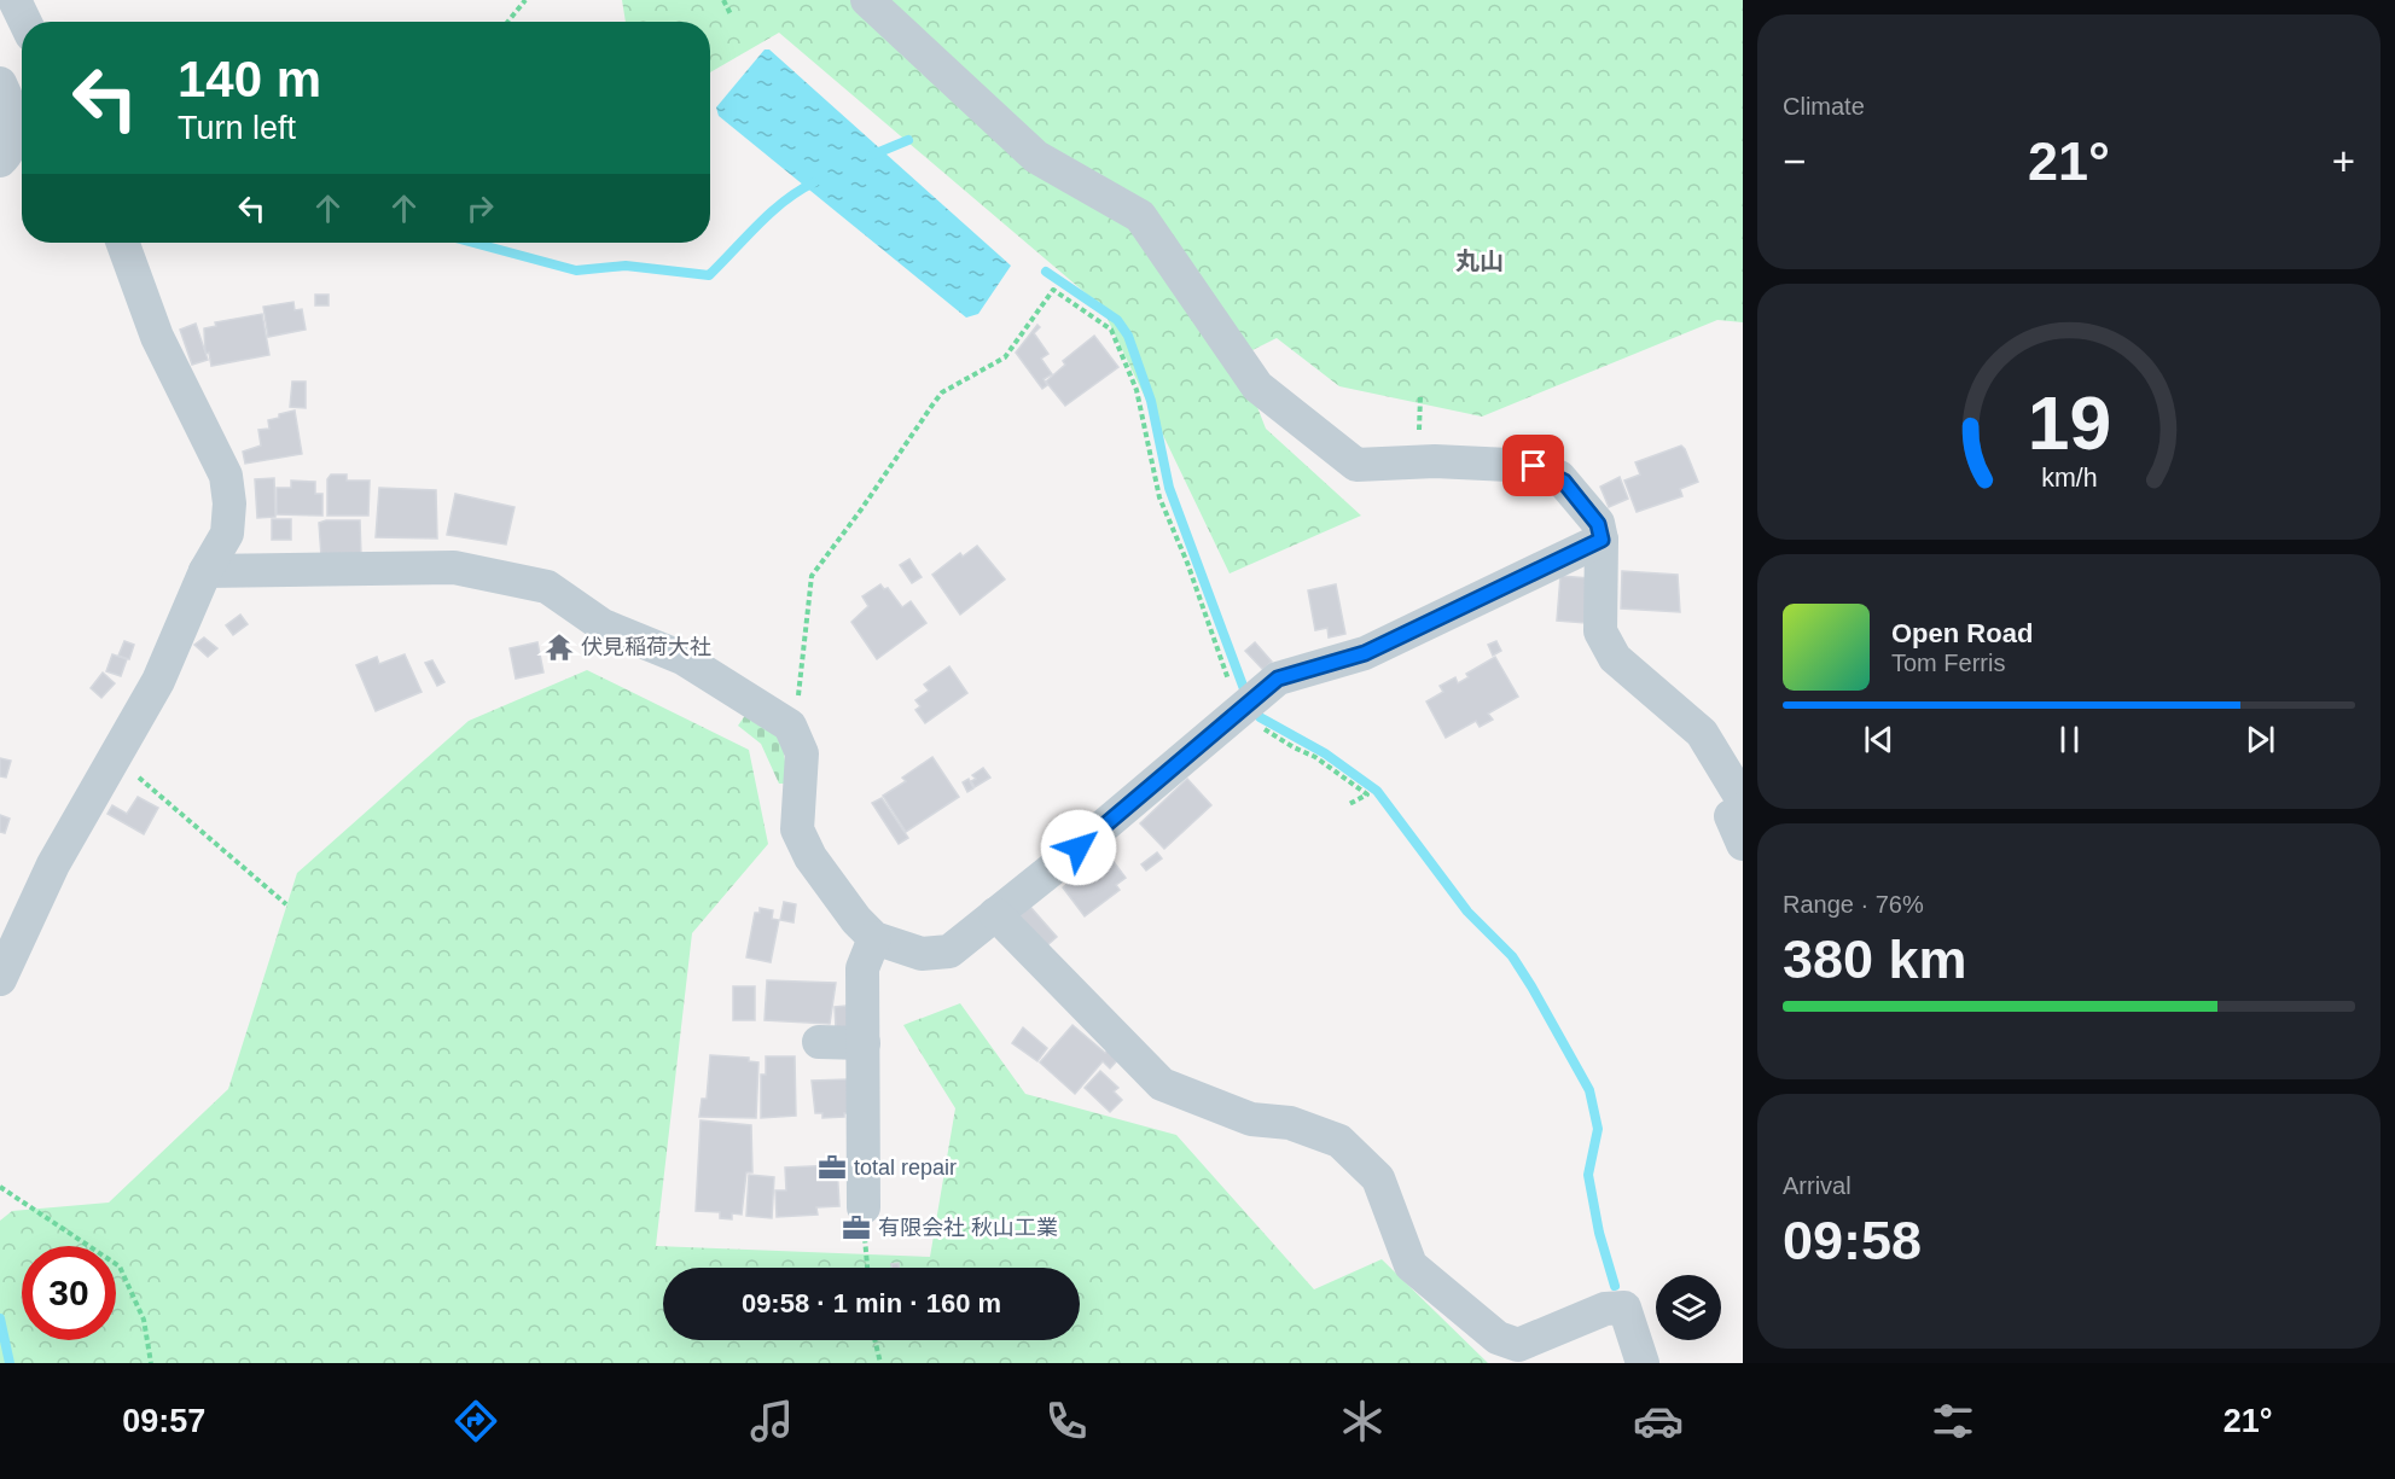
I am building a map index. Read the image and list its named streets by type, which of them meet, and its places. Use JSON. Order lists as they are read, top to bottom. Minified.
{"districts":["丸山"],"places":{"temple":["伏見稲荷大社"],"office":["total repair","有限会社 秋山工業"]},"page":{"tile":["Climate",["Range · 76%","380 km"],["Arrival","09:58"]],"turn":["140 m","Turn left"],"heat":["−","21°","+"],"song":["Open Road","Tom Ferris"],"limit":"30","trip":"09:58 · 1 min · 160 m","tabs":["09:57","21°"],"gauge":["19","km/h"]}}
